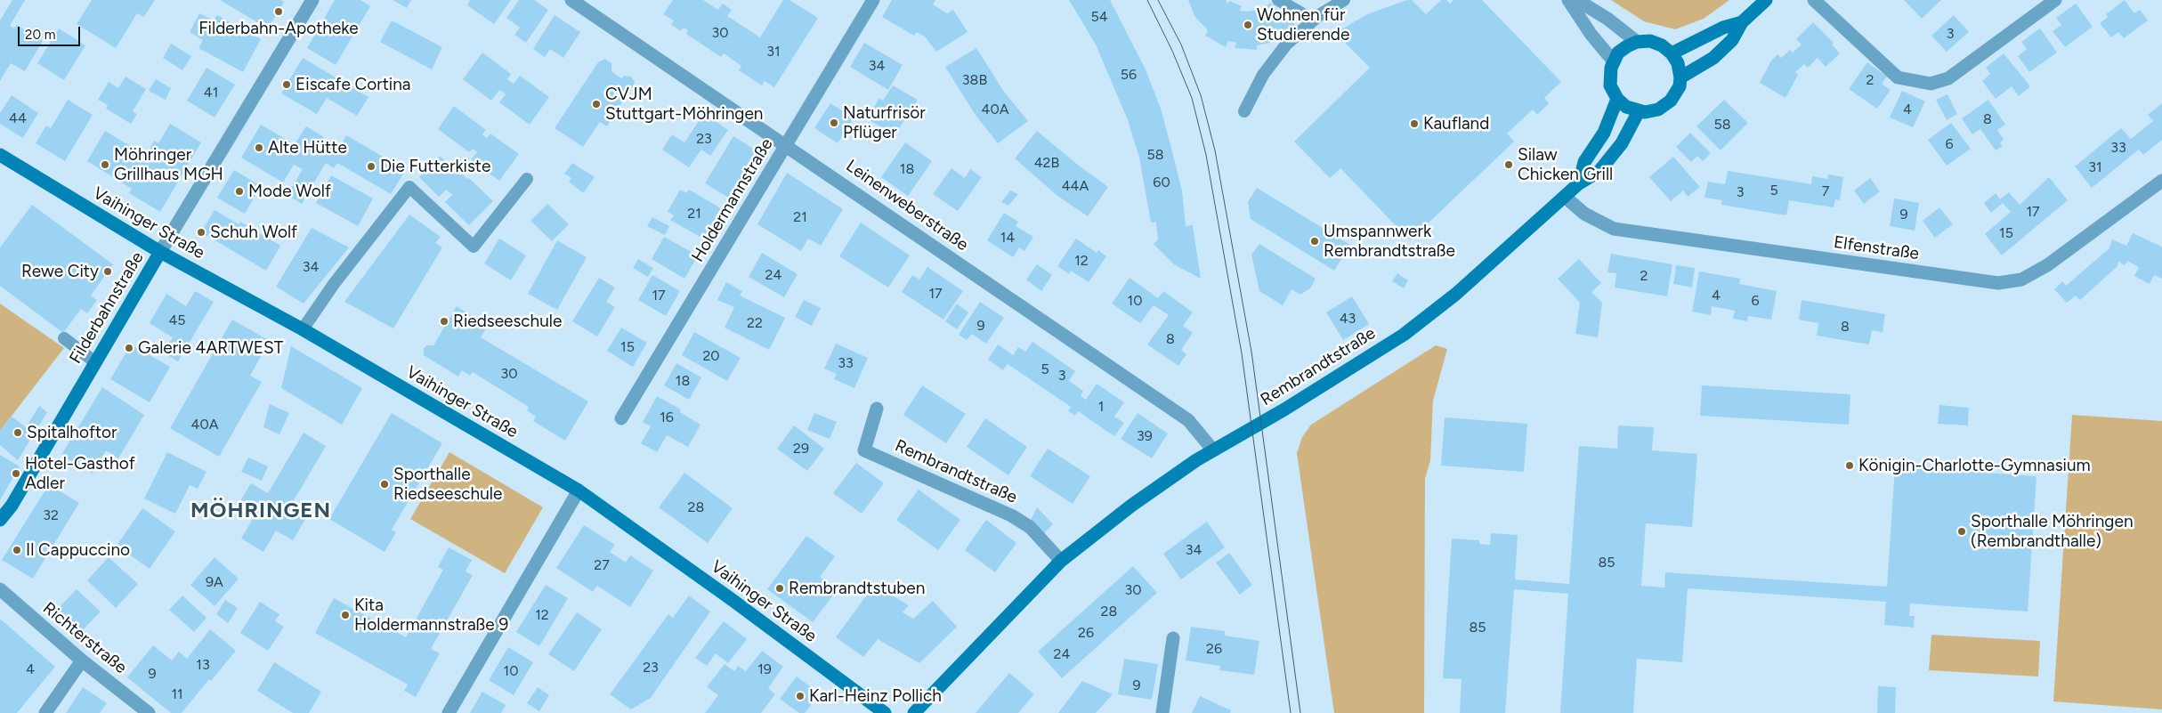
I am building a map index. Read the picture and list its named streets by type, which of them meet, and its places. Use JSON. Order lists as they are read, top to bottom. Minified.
{"streets":{"street":["Holdermannstraße","Leinenweberstraße","Vaihinger Straße","Elfenstraße","Filderbahnstraße","Rembrandtstraße","Richterstraße"]},"crossings":[["Holdermannstraße","Leinenweberstraße"],["Leinenweberstraße","Rembrandtstraße"],["Vaihinger Straße","Filderbahnstraße"],["Elfenstraße","Rembrandtstraße"]],"districts":["MÖHRINGEN"],"places":["Filderbahn-Apotheke","Wohnen für Studierende","Eiscafe Cortina","CVJM Stuttgart-Möhringen","Naturfrisör Pflüger","Kaufland","Alte Hütte","Möhringer Grillhaus MGH","Silaw Chicken Grill","Die Futterkiste","Mode Wolf","Schuh Wolf","Umspannwerk Rembrandtstraße","Rewe City","Riedseeschule","Galerie 4ARTWEST","Spitalhoftor","Königin-Charlotte-Gymnasium","Hotel-Gasthof Adler","Sporthalle Riedseeschule","Sporthalle Möhringen (Rembrandthalle)","Il Cappuccino","Rembrandtstuben","Kita Holdermannstraße 9","Karl-Heinz Pollich"],"house_numbers":["54","30","3","31","34","56","38B","2","41","40A","4","44","8","58","23","6","33","58","42B","31","18","60","44A","5","7","3","17","21","9","21","15","14","12","34","24","2","17","17","4","10","6","43","45","22","9","8","8","15","20","33","5","30","3","18","1","16","40A","39","29","28","32","34","85","27","9A","30","28","12","85","26","26","24","13","23","4","19","10","9","9","11"],"scale_bar":"20 m"}
